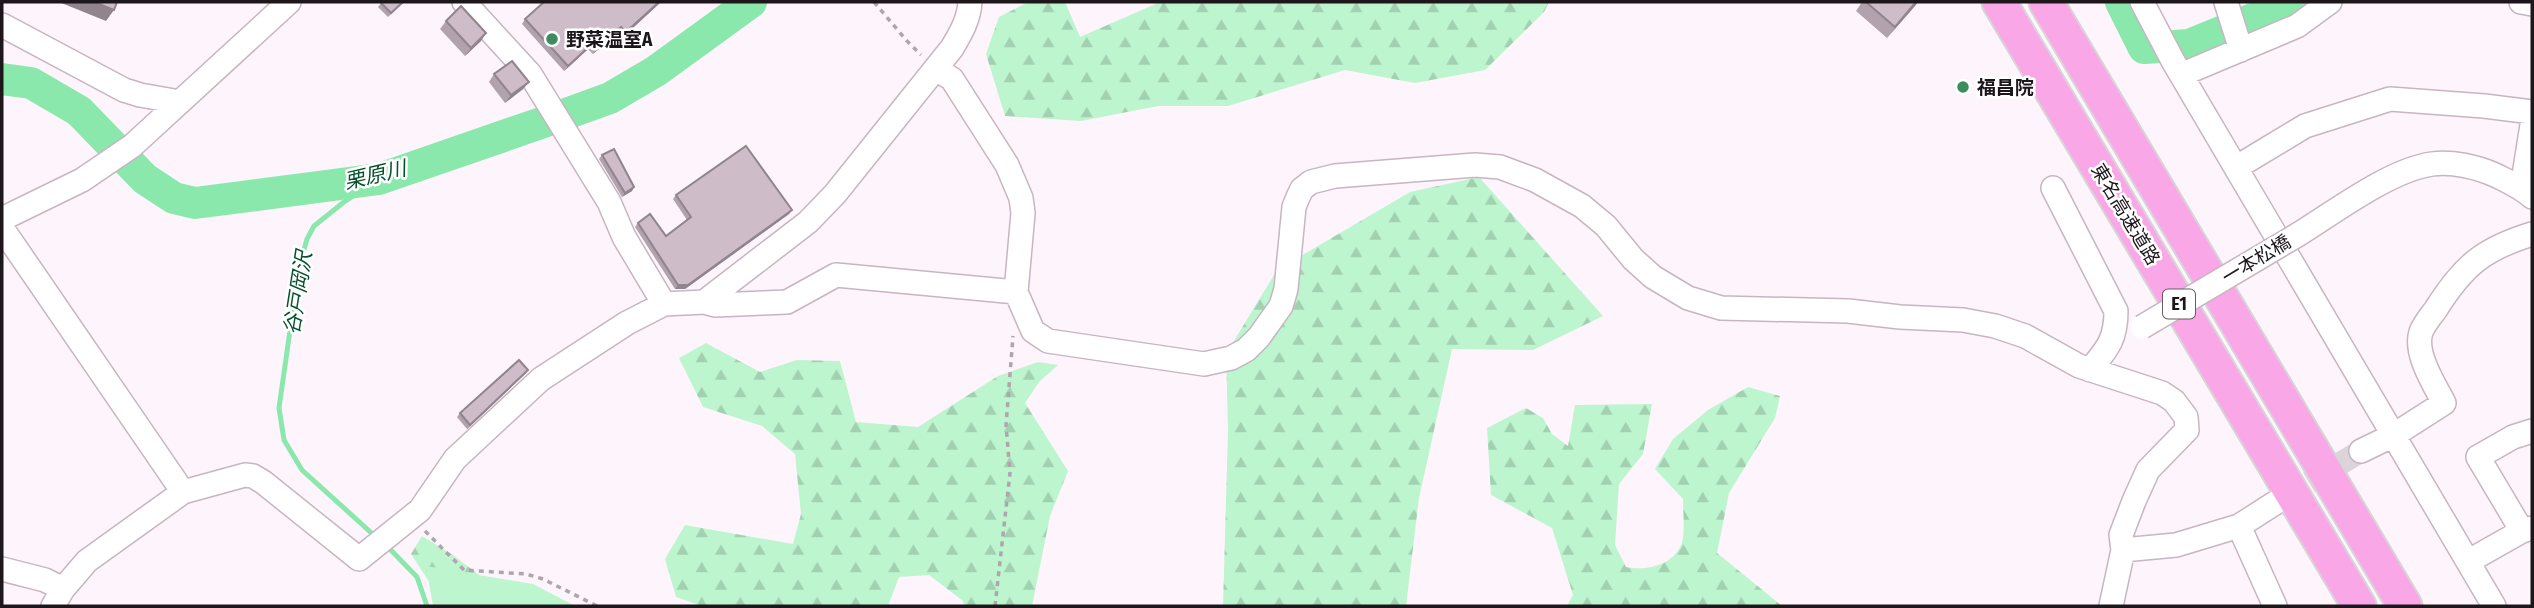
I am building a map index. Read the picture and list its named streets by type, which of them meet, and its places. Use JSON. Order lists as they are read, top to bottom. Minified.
{"streets":{"highway":["東名高速道路","E1"],"street":["一本松橋"]},"water":["栗原川","谷戸岡沢"],"places":["野菜温室A","福昌院"]}
